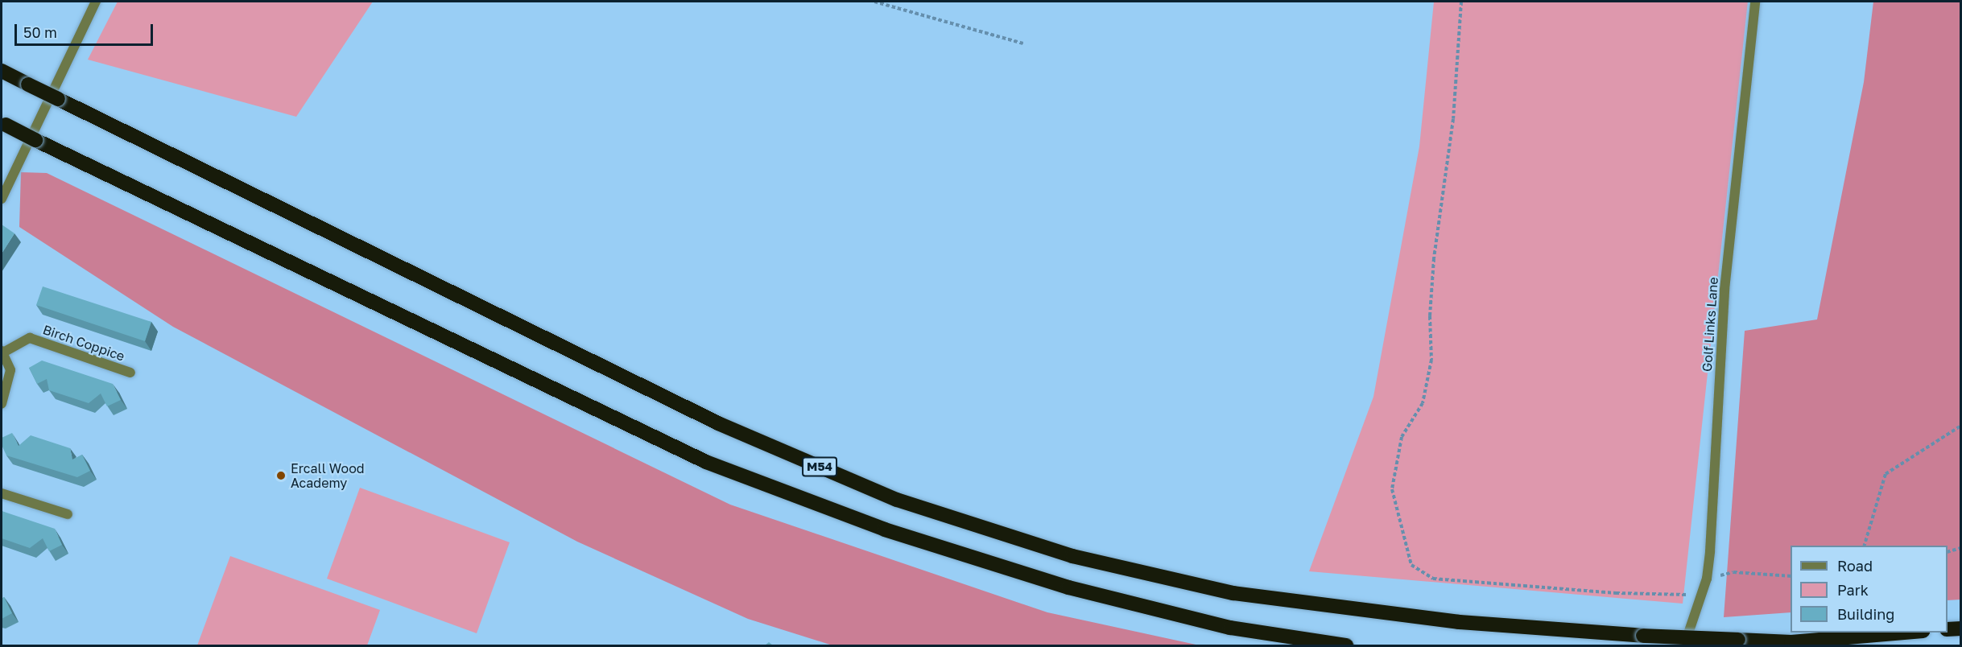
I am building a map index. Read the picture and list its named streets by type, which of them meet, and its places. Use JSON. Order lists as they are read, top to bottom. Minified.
{"streets":{"highway":["M54"],"street":["Golf Links Lane","Birch Coppice"]},"places":["Ercall Wood Academy"],"legend":["Road","Park","Building"],"scale_bar":"50 m"}
